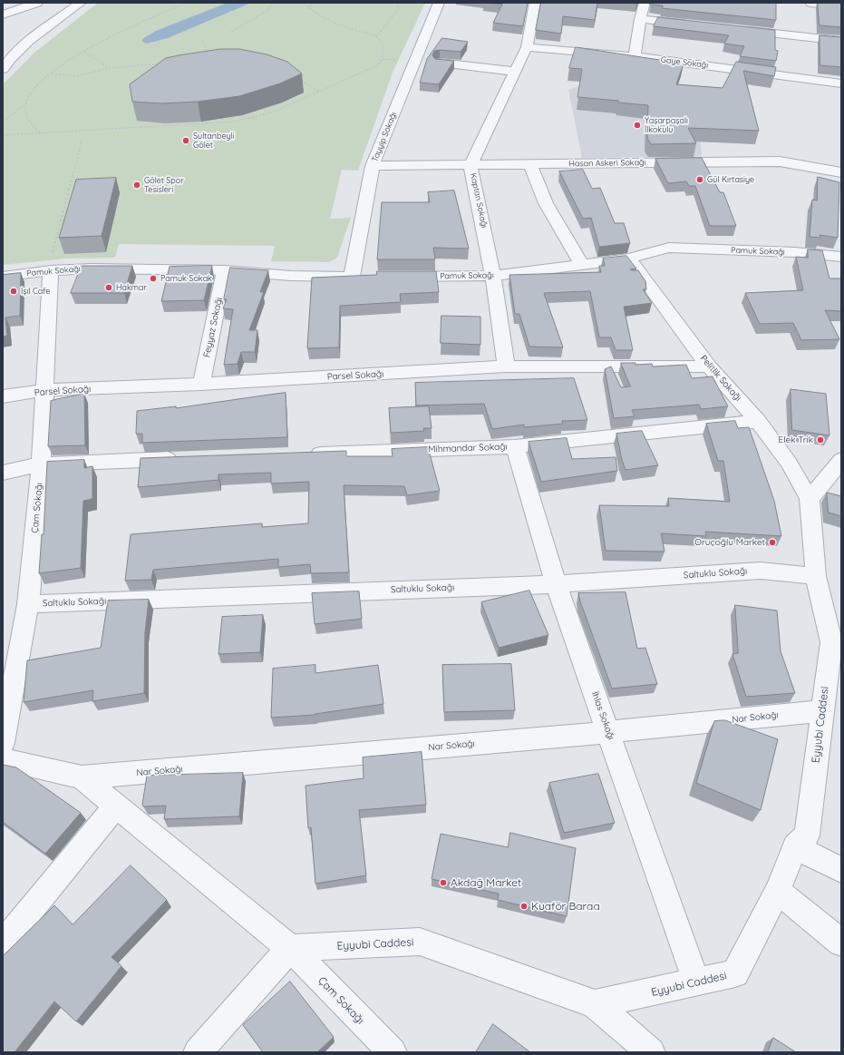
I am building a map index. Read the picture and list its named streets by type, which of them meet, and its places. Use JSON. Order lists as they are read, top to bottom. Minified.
{"streets":{"street":["Gaye Sokağı","Tayyip Sokağı","Hasan Askeri Sokağı","Kaptan Sokağı","Pamuk Sokağı","Feyyaz Sokağı","Parsel Sokağı","Pelitlik Sokağı","Mihmandar Sokağı","Çam Sokağı","Saltuklu Sokağı","İhlas Sokağı","Nar Sokağı","Eyyubi Caddesi"]},"crossings":[["Gaye Sokağı","Kaptan Sokağı"],["Tayyip Sokağı","Hasan Askeri Sokağı"],["Tayyip Sokağı","Pamuk Sokağı"],["Hasan Askeri Sokağı","Kaptan Sokağı"],["Kaptan Sokağı","Pamuk Sokağı"],["Kaptan Sokağı","Parsel Sokağı"],["Pamuk Sokağı","Feyyaz Sokağı"],["Pamuk Sokağı","Pelitlik Sokağı"],["Pamuk Sokağı","Çam Sokağı"],["Feyyaz Sokağı","Parsel Sokağı"],["Parsel Sokağı","Pelitlik Sokağı"],["Parsel Sokağı","Çam Sokağı"],["Pelitlik Sokağı","Mihmandar Sokağı"],["Pelitlik Sokağı","Eyyubi Caddesi"],["Mihmandar Sokağı","İhlas Sokağı"],["Çam Sokağı","Saltuklu Sokağı"],["Çam Sokağı","Nar Sokağı"],["Çam Sokağı","Eyyubi Caddesi"],["Saltuklu Sokağı","İhlas Sokağı"],["Saltuklu Sokağı","Eyyubi Caddesi"],["İhlas Sokağı","Nar Sokağı"],["İhlas Sokağı","Eyyubi Caddesi"],["Nar Sokağı","Eyyubi Caddesi"]],"places":["Yaşarpaşalı İlkokulu","Sultanbeyli Gölet","Gül Kırtasiye","Gölet Spor Tesisleri","Pamuk Sokak","Hakmar","Işıl Cafe","Elek Trik","Oruçoğlu Market","Akdağ Market","Kuaför Baraa"]}
